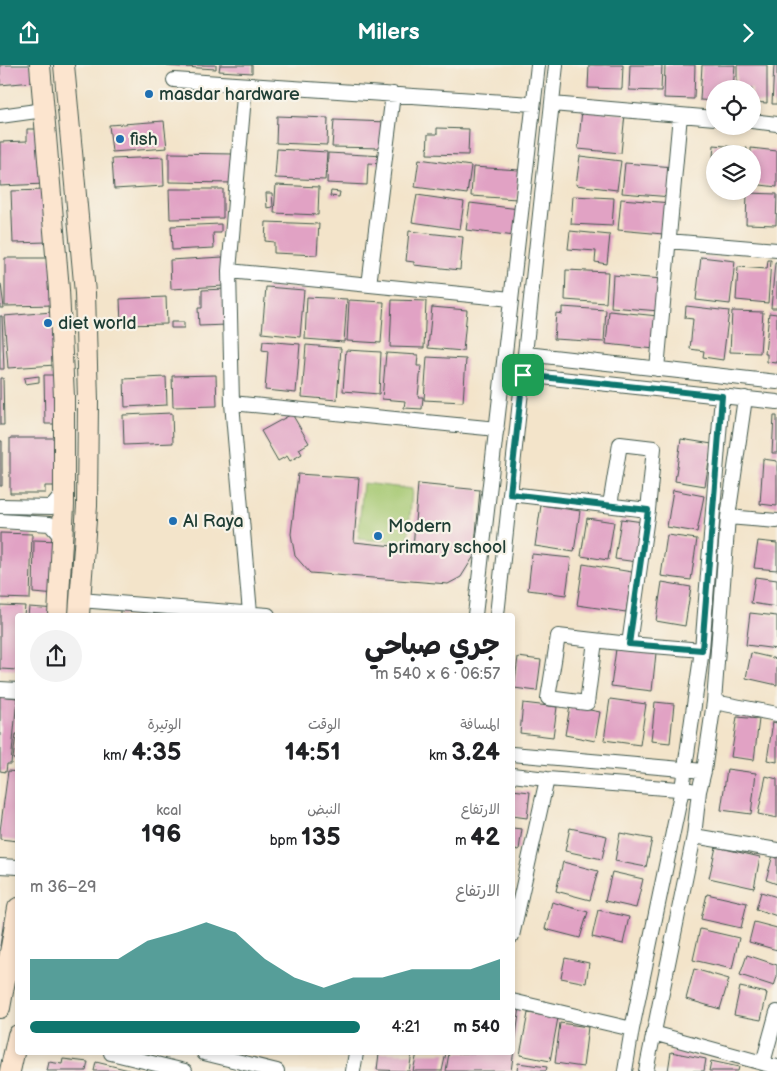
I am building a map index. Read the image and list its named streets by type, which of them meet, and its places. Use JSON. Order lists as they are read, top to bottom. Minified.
{"places":["masdar hardware","fish","diet world","Al Raya","Modern primary school"],"page":{"header":"Milers","heading":["جري صباحي","06:57 · 6 × 540 m"],"stats":[["المسافة","3.24 km"],["الوقت","14:51"],["الوتيرة","4:35 /km"],["الارتفاع","42 m"],["النبض","135 bpm"],["kcal","196"]],"chart":["الارتفاع","29–36 m"],"list":[{"name":"540 m","note":"4:21"}]}}
